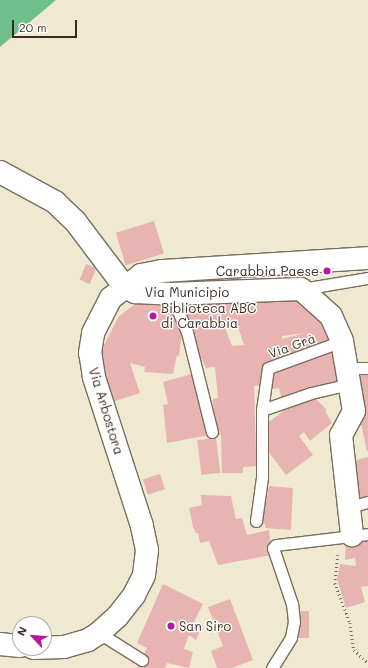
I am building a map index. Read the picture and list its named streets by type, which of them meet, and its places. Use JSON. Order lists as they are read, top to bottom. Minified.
{"streets":{"street":["Via Municipio","Via Arbostora"],"lane":["Via Grà"]},"crossings":[["Via Municipio","Via Arbostora"]],"places":["Carabbia Paese","Biblioteca ABC di Carabbia","San Siro"],"scale_bar":"20 m","north":"top left"}
